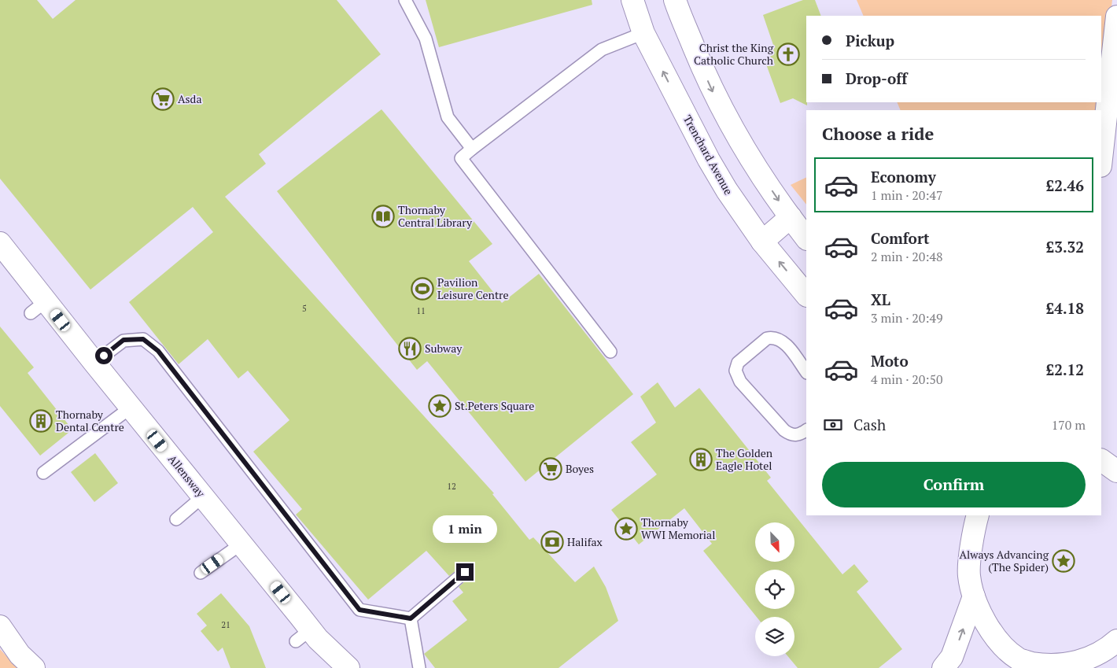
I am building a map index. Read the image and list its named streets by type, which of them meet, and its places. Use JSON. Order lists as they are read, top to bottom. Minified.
{"streets":{"street":["Trenchard Avenue","Allensway"]},"places":{"church":["Christ the King Catholic Church"],"supermarket":["Asda","Boyes"],"library":["Thornaby Central Library"],"sports":["Pavilion Leisure Centre"],"restaurant":["Subway"],"place":["St.Peters Square","Thornaby WWI Memorial","Always Advancing (The Spider)"],"building":["Thornaby Dental Centre","The Golden Eagle Hotel"],"bank":["Halifax"]},"house_numbers":["5","11","12","21"],"north":"bottom right","page":{"banner":["Pickup","Drop-off"],"heading":"Choose a ride","list":[{"name":"Economy","note":"1 min · 20:47","value":"£2.46"},{"name":"Comfort","note":"2 min · 20:48","value":"£3.32"},{"name":"XL","note":"3 min · 20:49","value":"£4.18"},{"name":"Moto","note":"4 min · 20:50","value":"£2.12"}],"pay":["Cash","170 m"],"buttons":"Confirm","bubble":"1 min"}}
